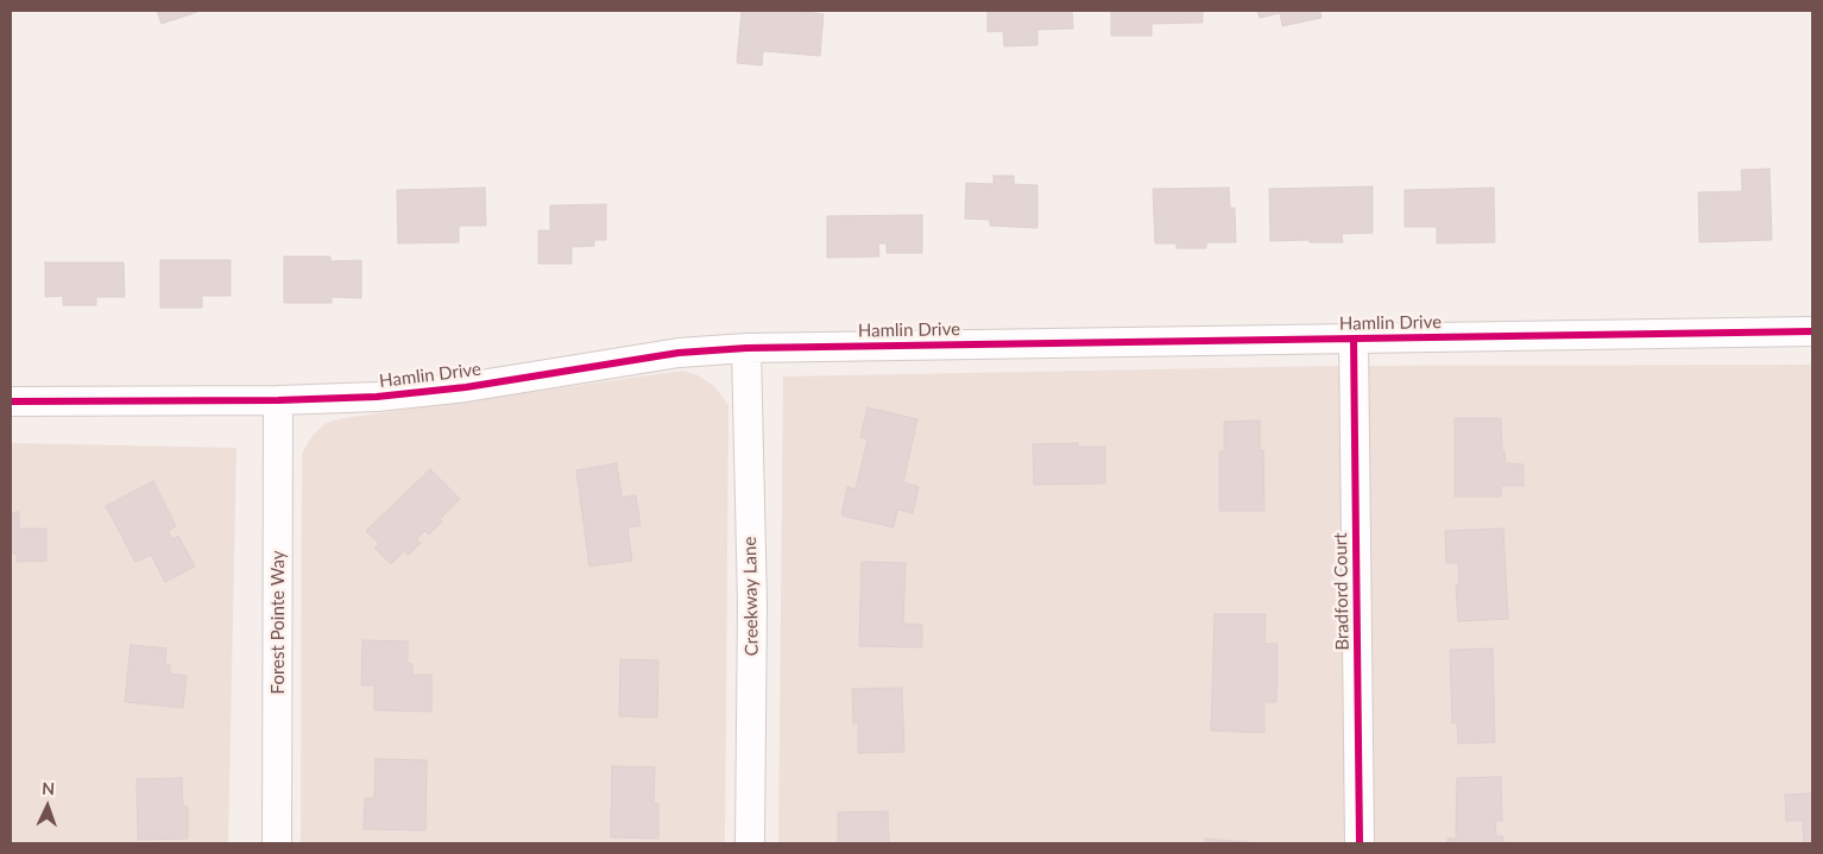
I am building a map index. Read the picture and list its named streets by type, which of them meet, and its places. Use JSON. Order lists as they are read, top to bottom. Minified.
{"streets":{"street":["Hamlin Drive","Bradford Court","Creekway Lane","Forest Pointe Way"]},"crossings":[["Hamlin Drive","Bradford Court"],["Hamlin Drive","Creekway Lane"],["Hamlin Drive","Forest Pointe Way"]],"north":"top"}
